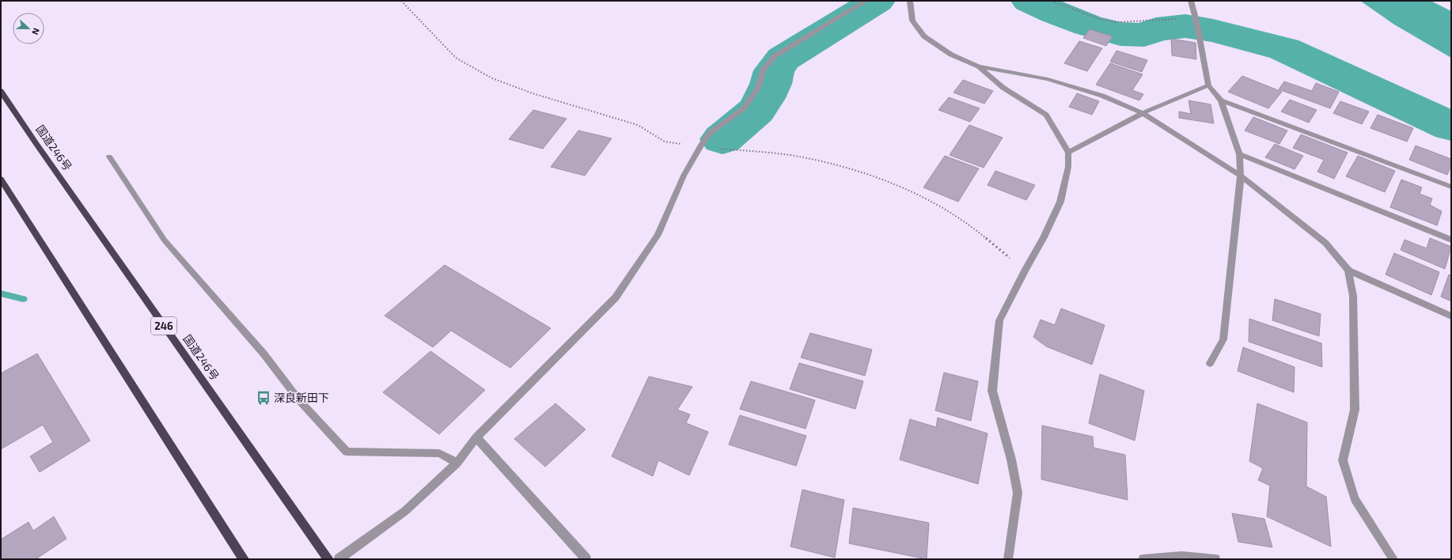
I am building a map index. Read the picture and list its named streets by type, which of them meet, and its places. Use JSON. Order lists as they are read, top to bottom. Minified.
{"streets":{"highway":["国道246号","246"]},"places":{"bus stop":["深良新田下"]},"north":"right"}
